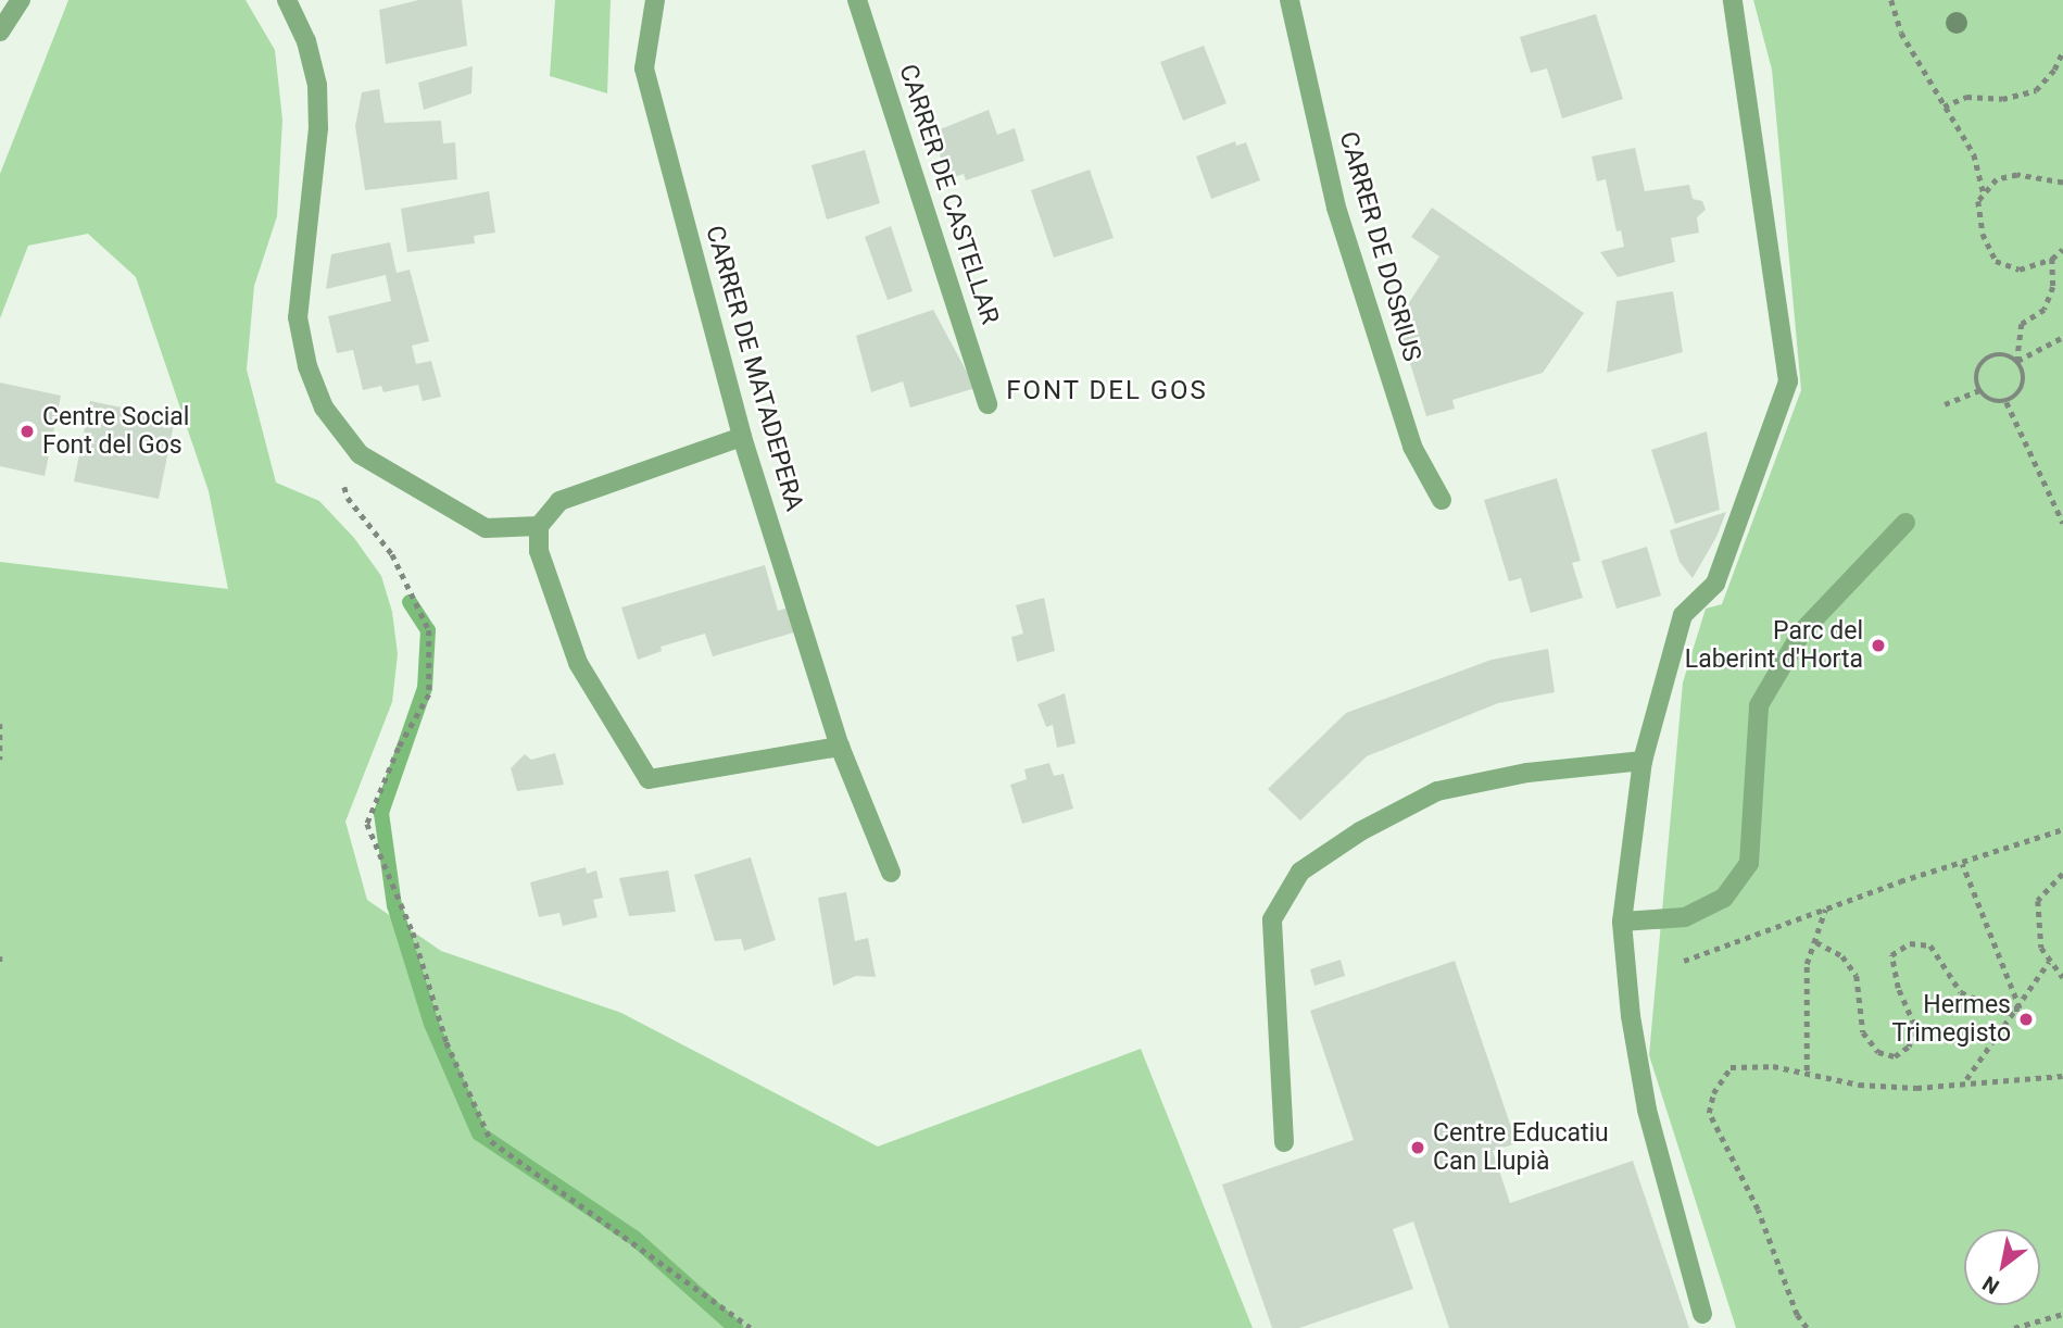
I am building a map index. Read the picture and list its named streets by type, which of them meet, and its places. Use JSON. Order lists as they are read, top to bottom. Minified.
{"streets":{"street":["CARRER DE CASTELLAR","CARRER DE DOSRIUS","CARRER DE MATADEPERA"]},"districts":["FONT DEL GOS"],"places":["Centre Social Font del Gos","Parc del Laberint d'Horta","Hermes Trimegisto","Centre Educatiu Can Llupià"],"north":"bottom left"}
